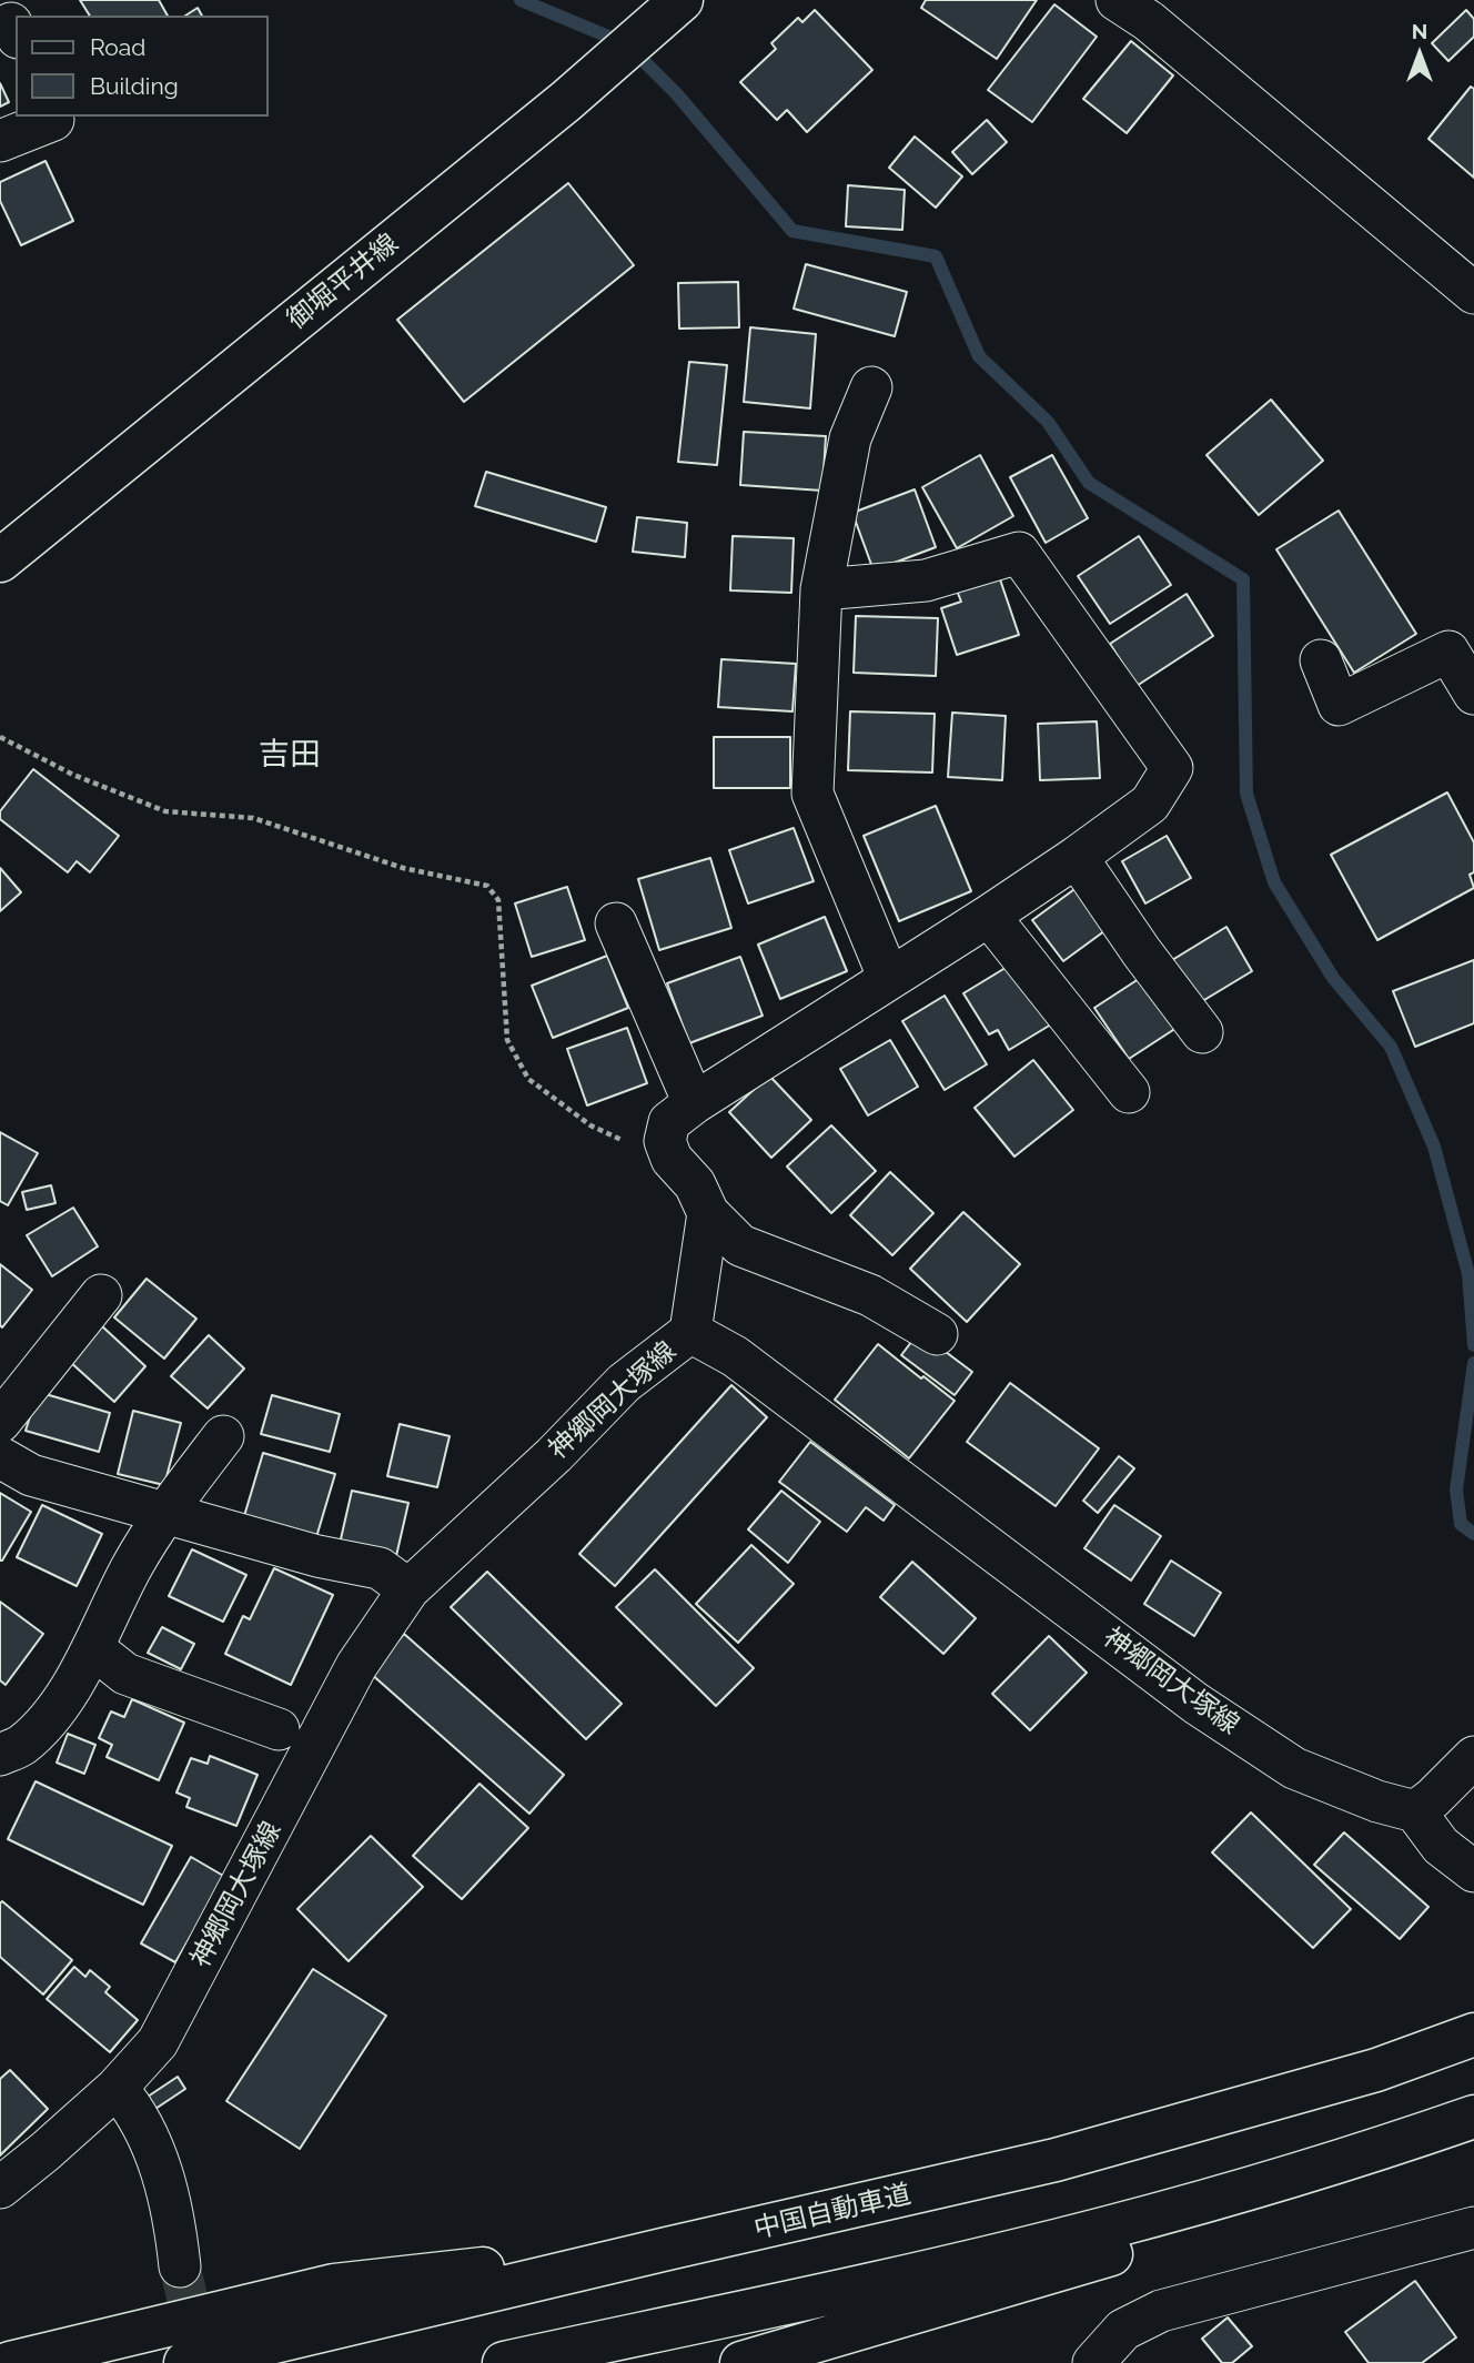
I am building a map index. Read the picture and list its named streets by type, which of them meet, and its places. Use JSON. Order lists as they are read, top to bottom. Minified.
{"streets":{"main road":["御堀平井線","中国自動車道"],"street":["神郷岡大塚線"]},"districts":["吉田"],"legend":["Road","Building"],"north":"top"}
